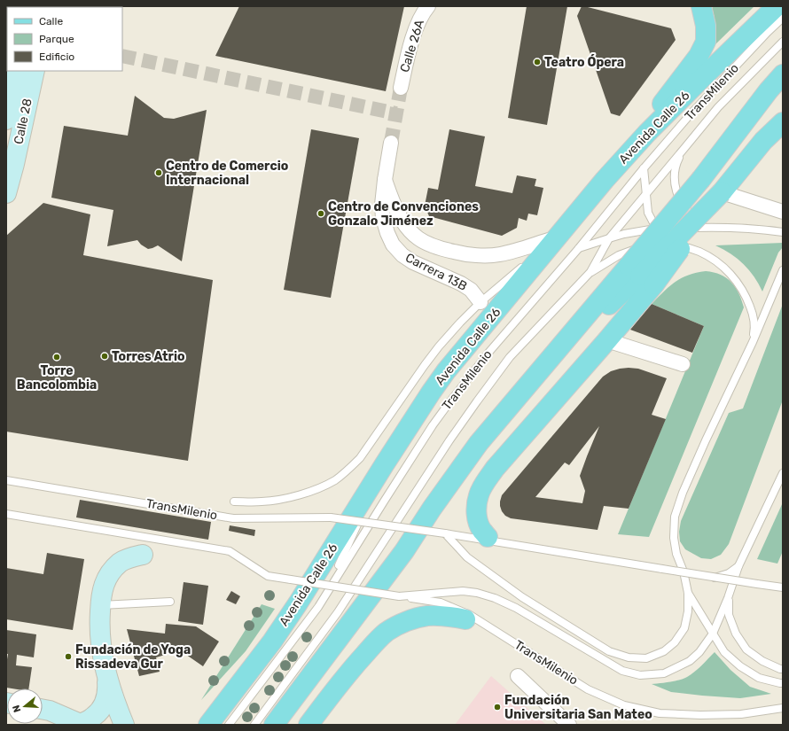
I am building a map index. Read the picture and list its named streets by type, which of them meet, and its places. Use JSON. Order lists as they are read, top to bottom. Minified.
{"streets":{"main road":["Avenida Calle 26"],"street":["Calle 26A","Calle 28","Carrera 13B"],"lane":["TransMilenio"]},"crossings":[["TransMilenio","Avenida Calle 26"],["Avenida Calle 26","Carrera 13B"]],"places":["Teatro Ópera","Centro de Comercio Internacional","Centro de Convenciones Gonzalo Jiménez","Torres Atrio","Torre Bancolombia","Fundación de Yoga Rissadeva Gur","Fundación Universitaria San Mateo"],"legend":["Calle","Parque","Edificio"],"north":"left"}
